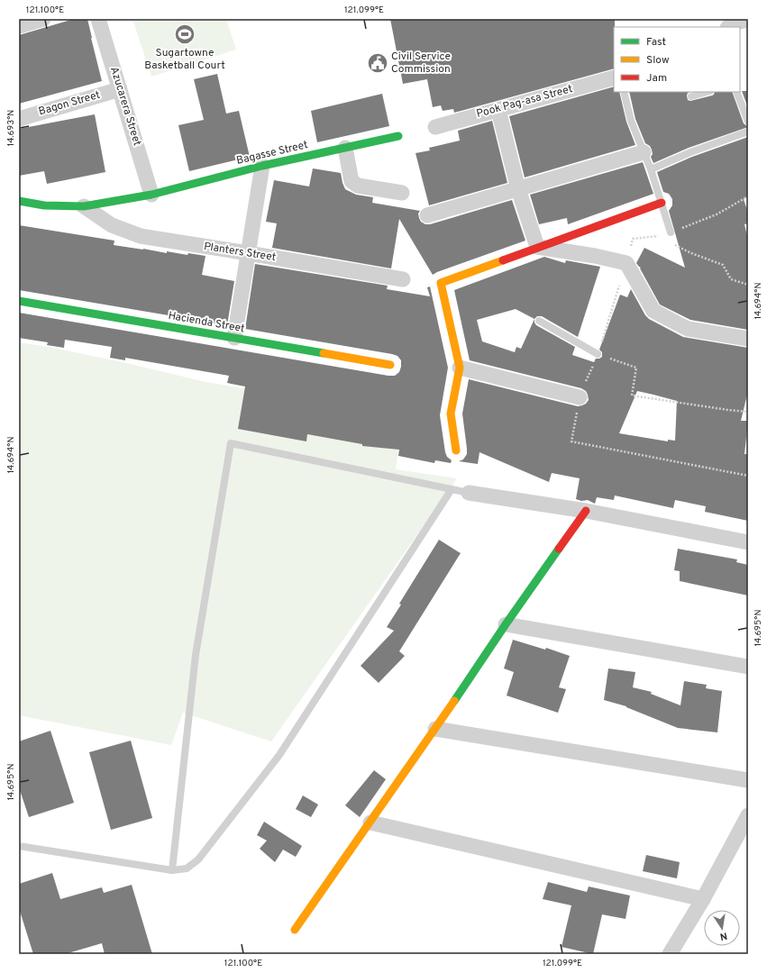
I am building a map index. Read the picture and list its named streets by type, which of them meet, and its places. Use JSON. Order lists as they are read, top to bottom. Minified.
{"streets":{"street":["Pook Pag-asa Street","Bagon Street","Azucarera Street","Bagasse Street","Planters Street","Hacienda Street"]},"crossings":[["Bagon Street","Azucarera Street"],["Azucarera Street","Bagasse Street"]],"places":{"sports":["Sugartowne Basketball Court"],"public building":["Civil Service Commission"]},"legend":["Fast","Slow","Jam"],"north":"bottom","coordinates":["121.100°E","121.099°E","14.693°N","14.694°N","14.695°N"]}
